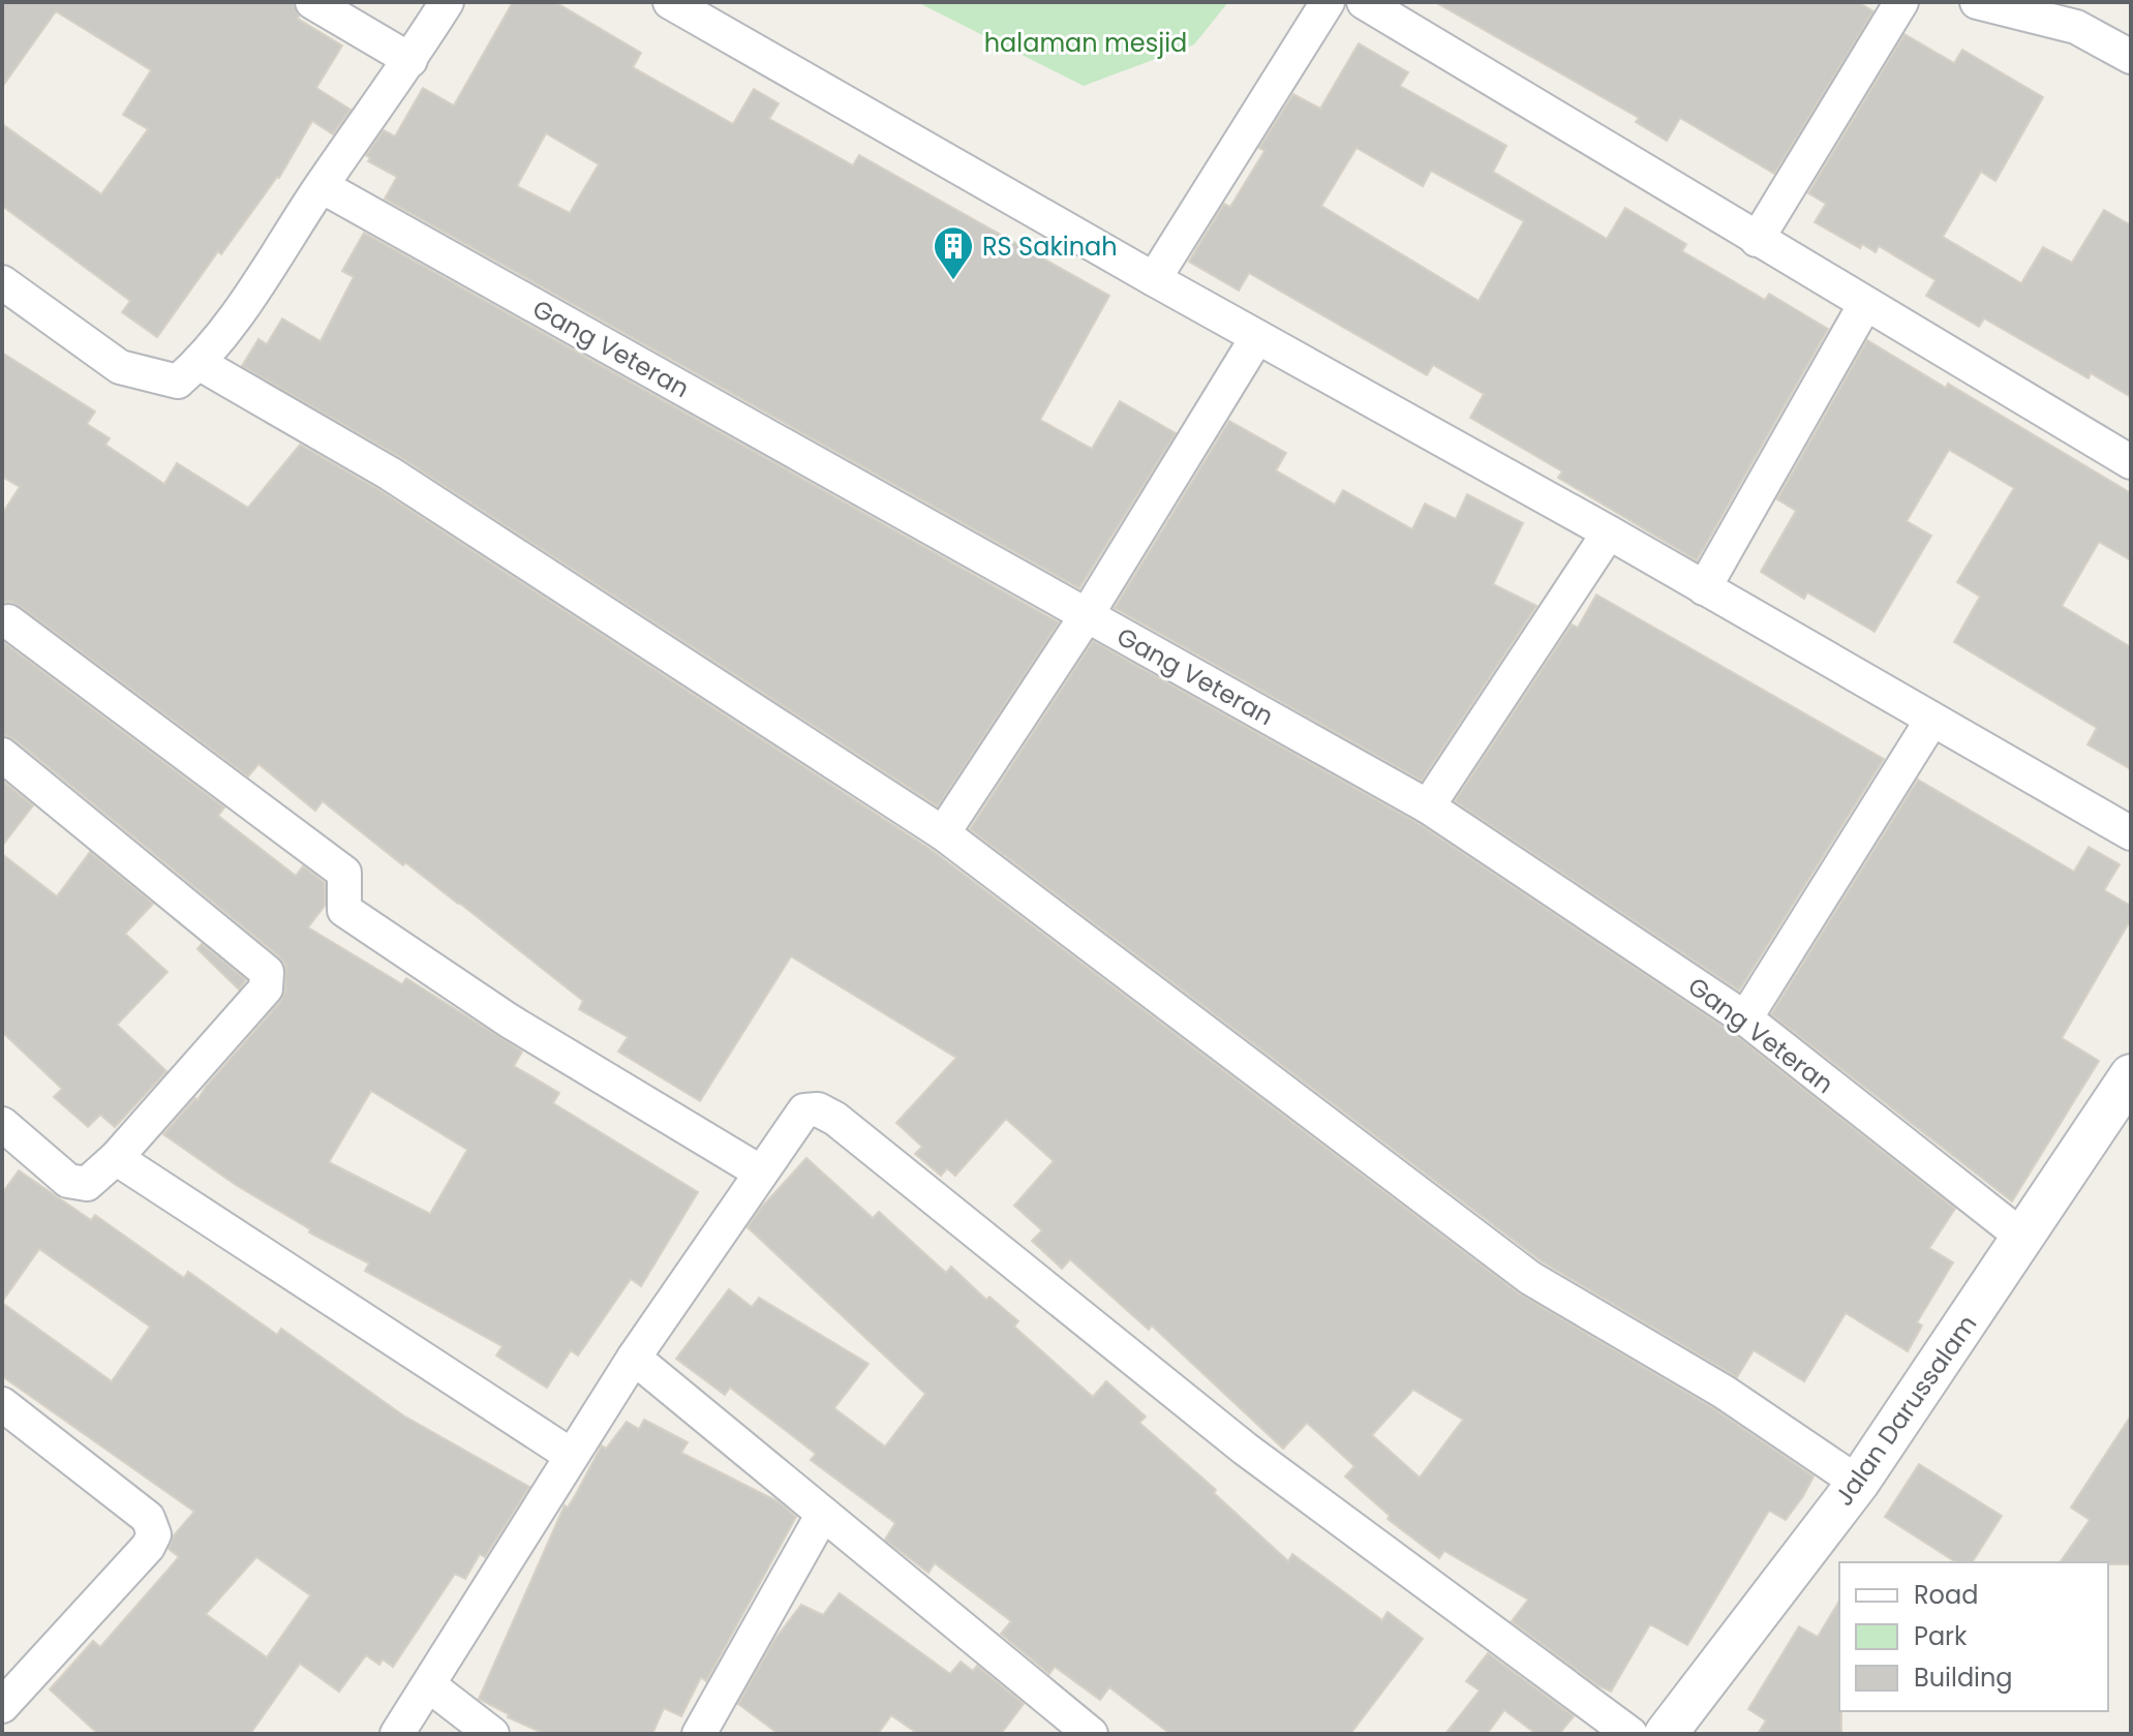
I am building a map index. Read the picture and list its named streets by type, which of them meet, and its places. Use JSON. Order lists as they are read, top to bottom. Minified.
{"streets":{"street":["Gang Veteran","Jalan Darussalam"]},"crossings":[["Gang Veteran","Jalan Darussalam"]],"parks":["halaman mesjid"],"places":{"building":["RS Sakinah"]},"legend":["Road","Park","Building"]}
